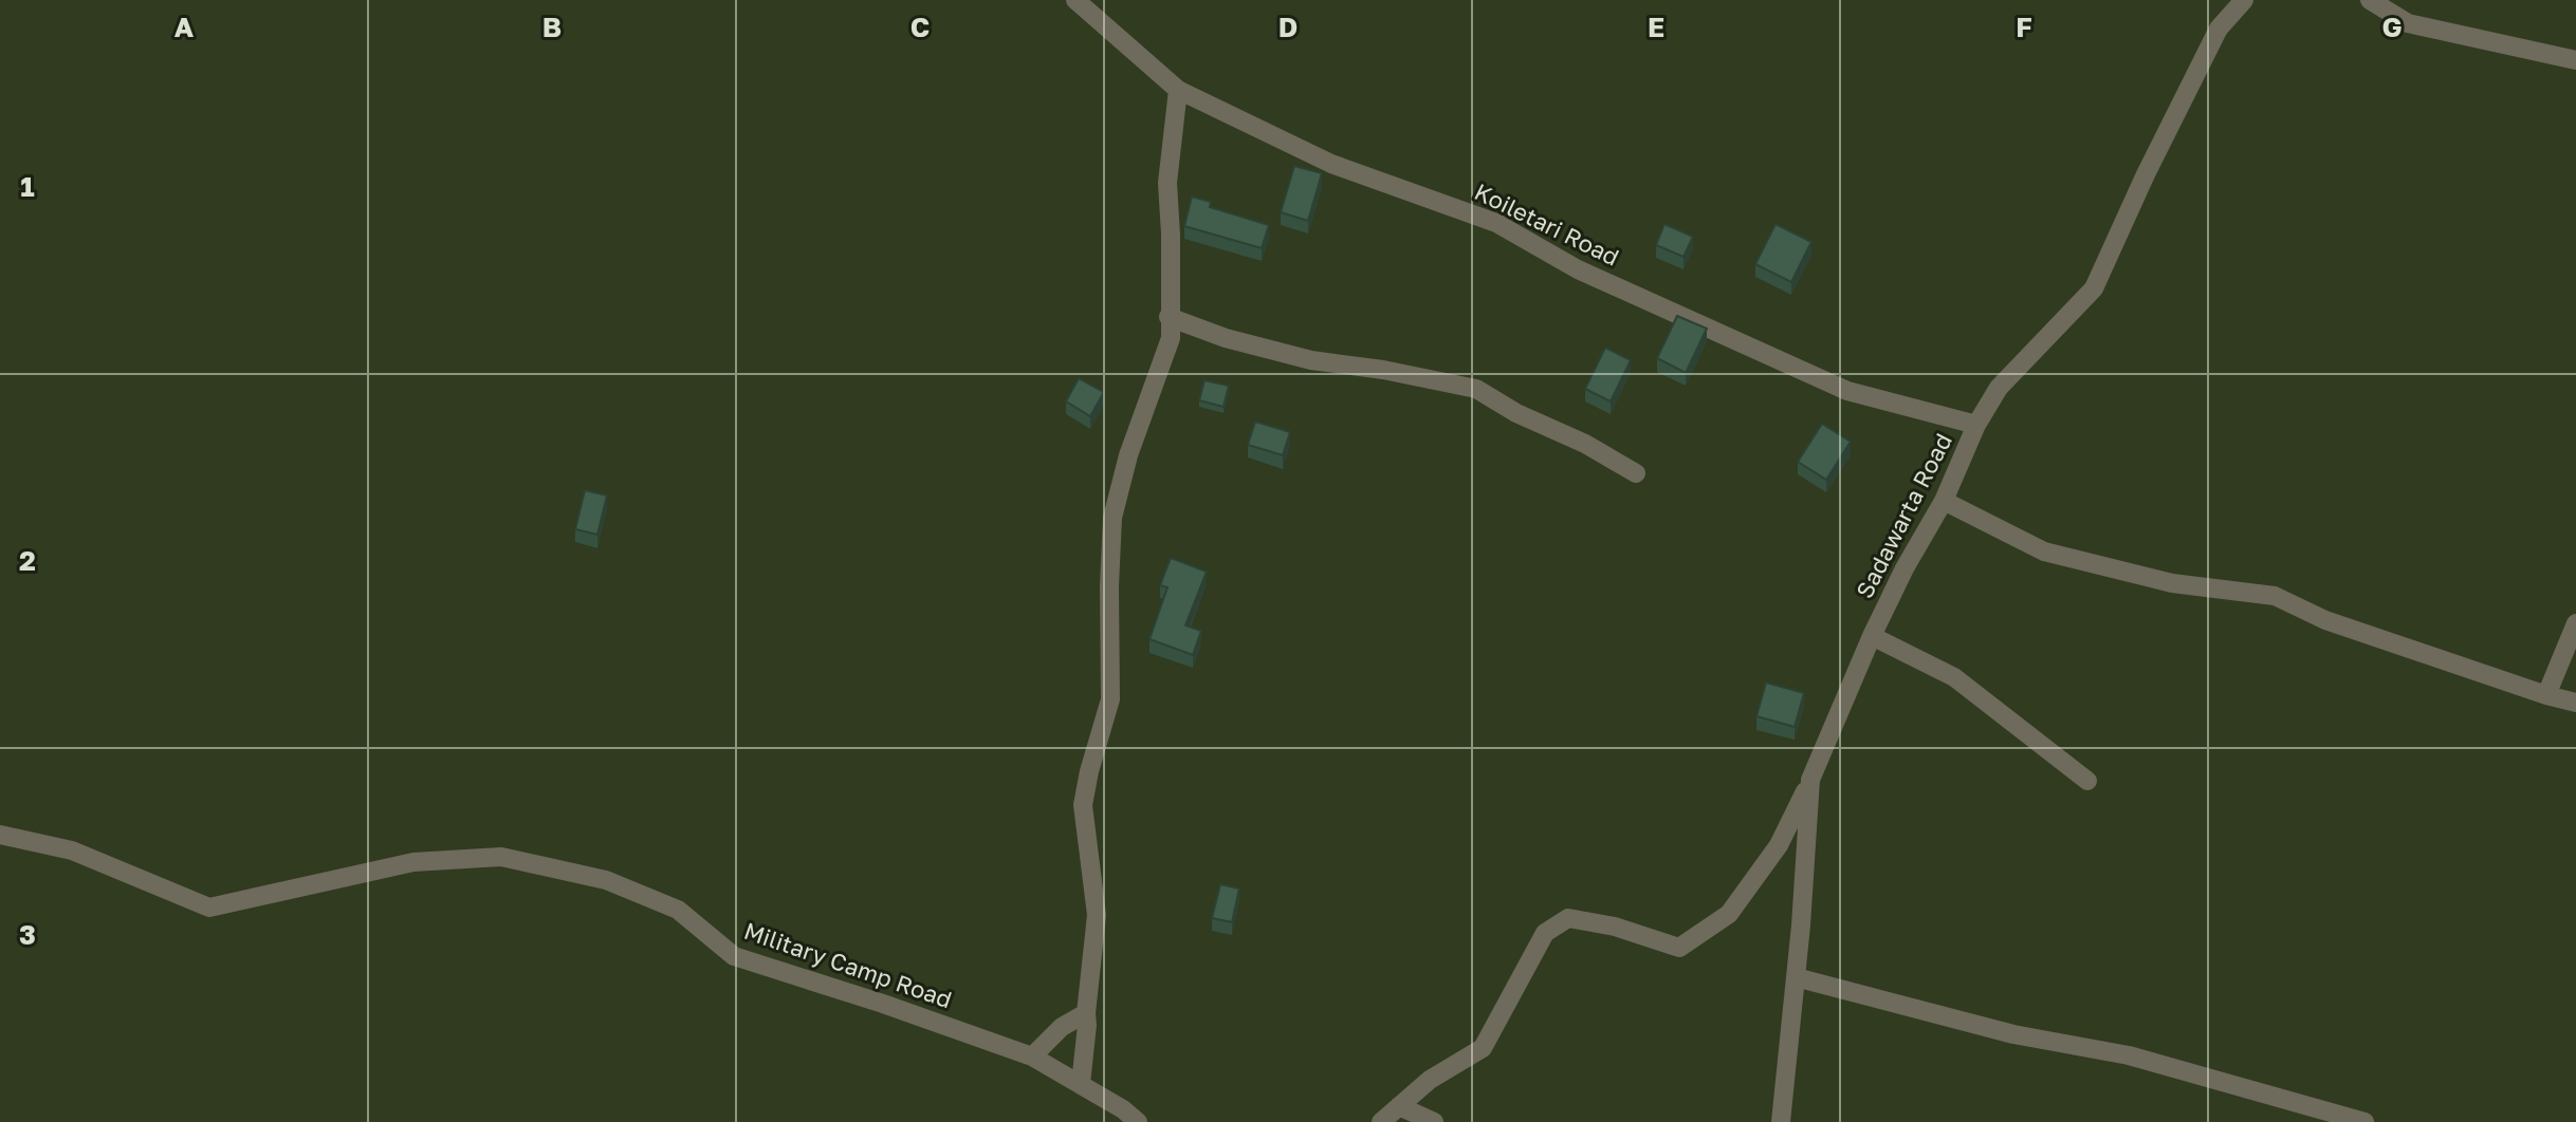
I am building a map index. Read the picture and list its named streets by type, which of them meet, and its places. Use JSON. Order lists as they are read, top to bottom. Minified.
{"streets":{"street":["Koiletari Road","Sadawarta Road","Military Camp Road"]},"crossings":[["Koiletari Road","Sadawarta Road"]],"grid":{"columns":["A","B","C","D","E","F","G"],"rows":["1","2","3"]}}
